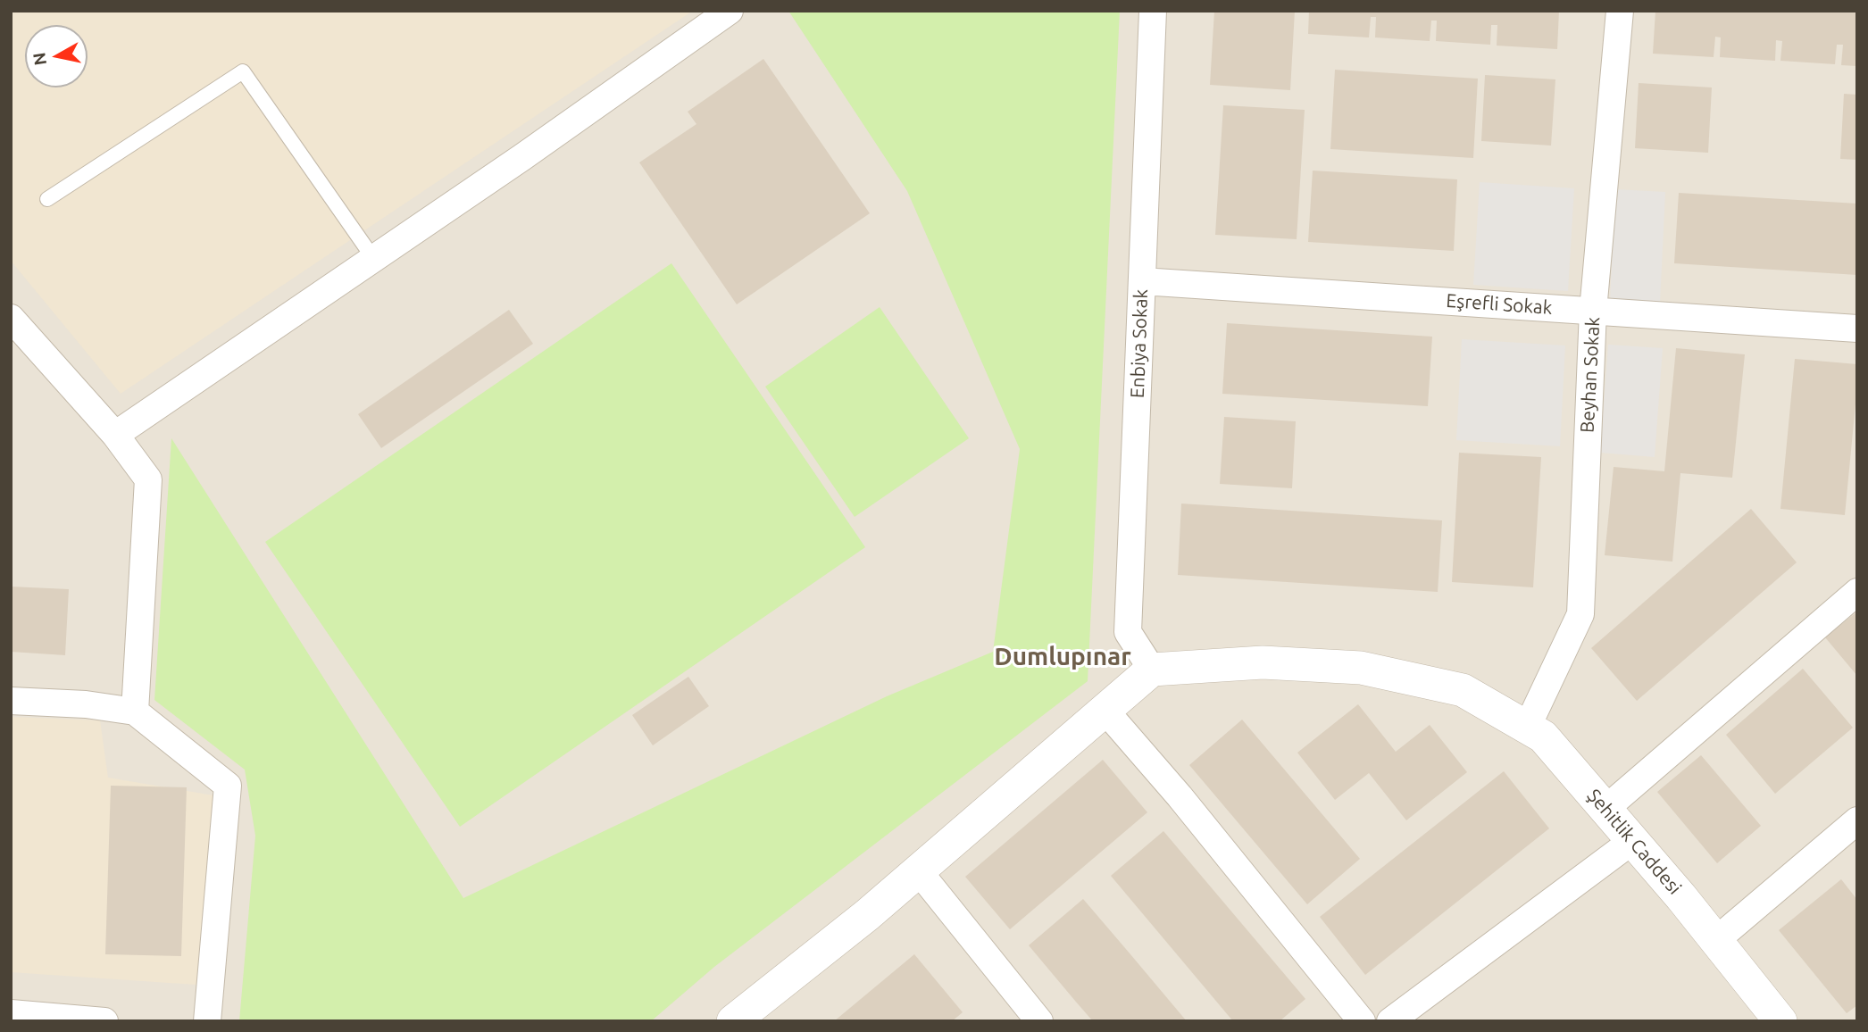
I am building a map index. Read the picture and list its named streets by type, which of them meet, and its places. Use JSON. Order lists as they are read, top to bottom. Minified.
{"streets":{"street":["Eşrefli Sokak","Enbiya Sokak","Beyhan Sokak","Şehitlik Caddesi"]},"crossings":[["Eşrefli Sokak","Enbiya Sokak"],["Eşrefli Sokak","Beyhan Sokak"],["Enbiya Sokak","Şehitlik Caddesi"],["Beyhan Sokak","Şehitlik Caddesi"]],"districts":["Dumlupınar"],"north":"left"}
